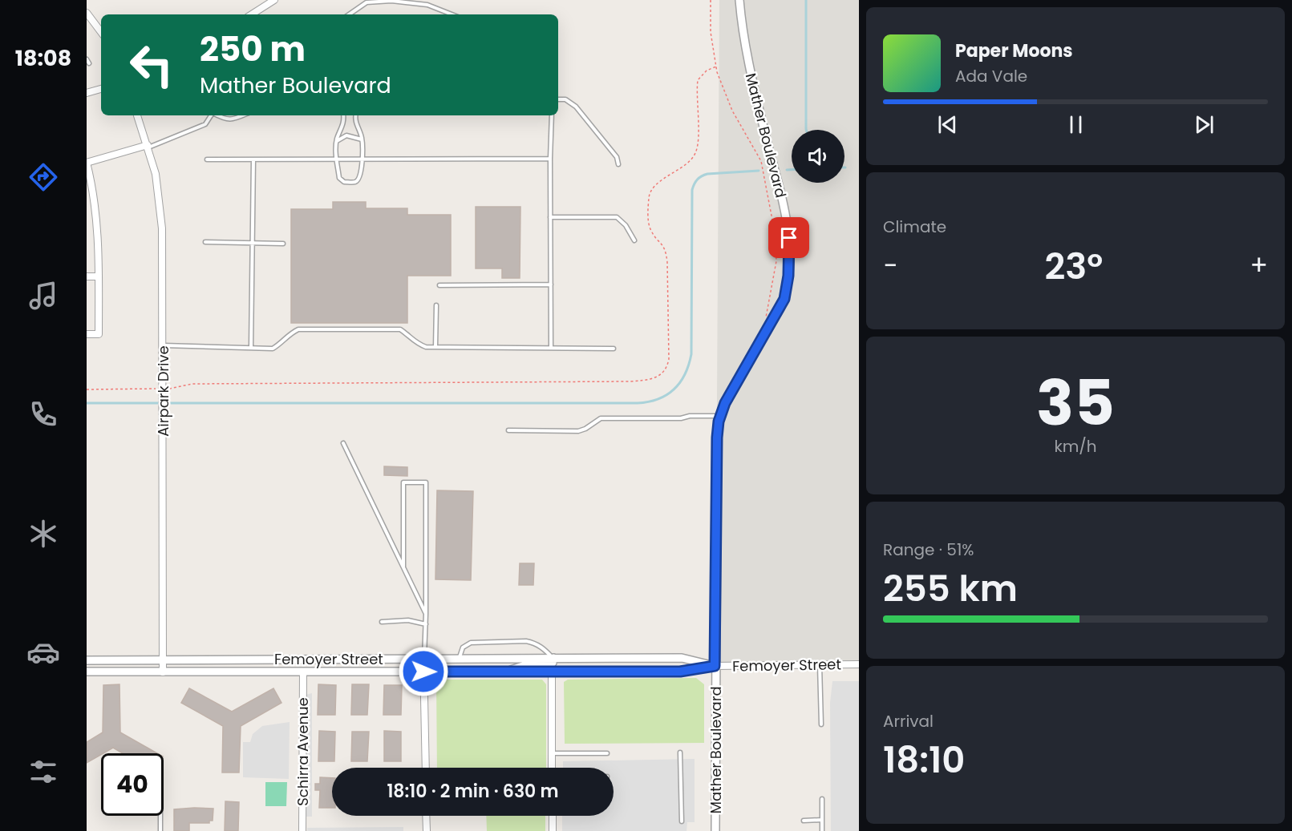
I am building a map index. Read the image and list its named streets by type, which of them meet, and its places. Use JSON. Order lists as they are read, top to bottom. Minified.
{"streets":{"street":["Mather Boulevard","Airpark Drive","Femoyer Street","Schirra Avenue"]},"crossings":[["Mather Boulevard","Femoyer Street"],["Airpark Drive","Femoyer Street"],["Femoyer Street","Schirra Avenue"]],"page":{"tabs":"18:08","turn":["250 m","Mather Boulevard"],"song":["Paper Moons","Ada Vale"],"tile":["Climate",["35","km/h"],["Range · 51%","255 km"],["Arrival","18:10"]],"heat":["−","23°","+"],"limit":"40","trip":"18:10 · 2 min · 630 m"}}
